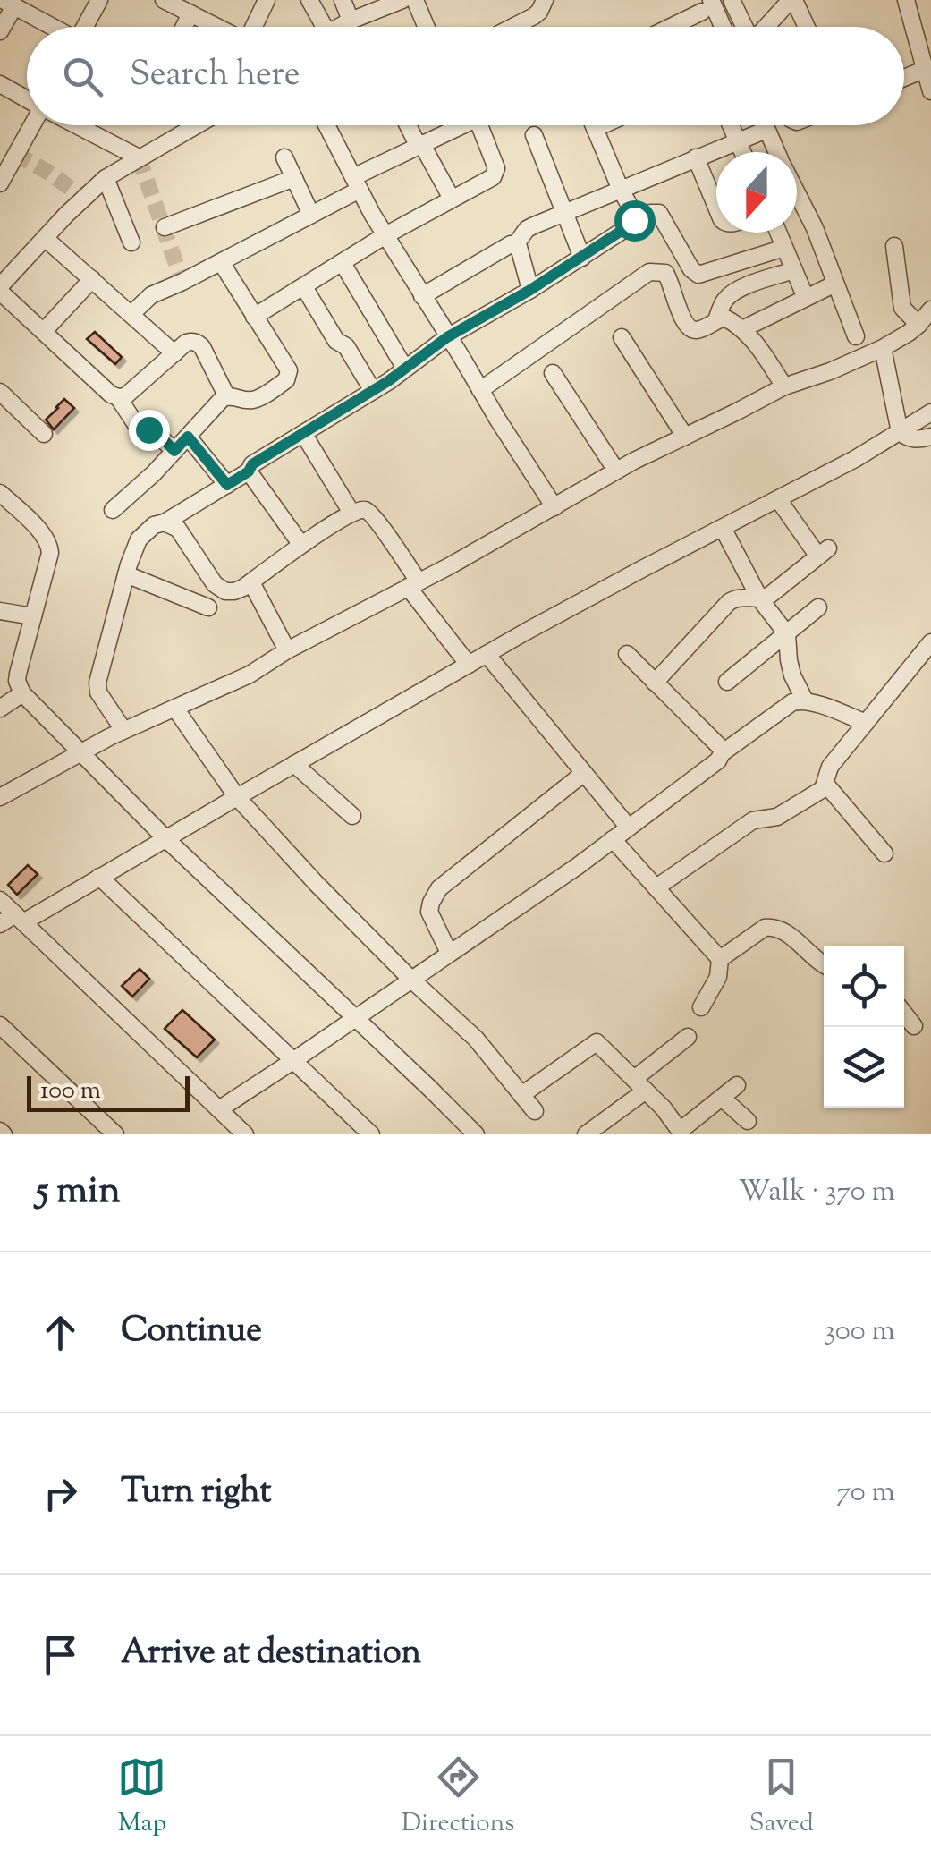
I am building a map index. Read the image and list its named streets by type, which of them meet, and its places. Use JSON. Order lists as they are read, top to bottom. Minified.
{"scale_bar":"100 m","north":"bottom","page":{"search":"Search here","scale":"100 m","heading":["5 min","Walk · 370 m"],"list":[["Continue","300 m"],["Turn right","70 m"],"Arrive at destination"],"nav":["Map","Directions","Saved"]}}
